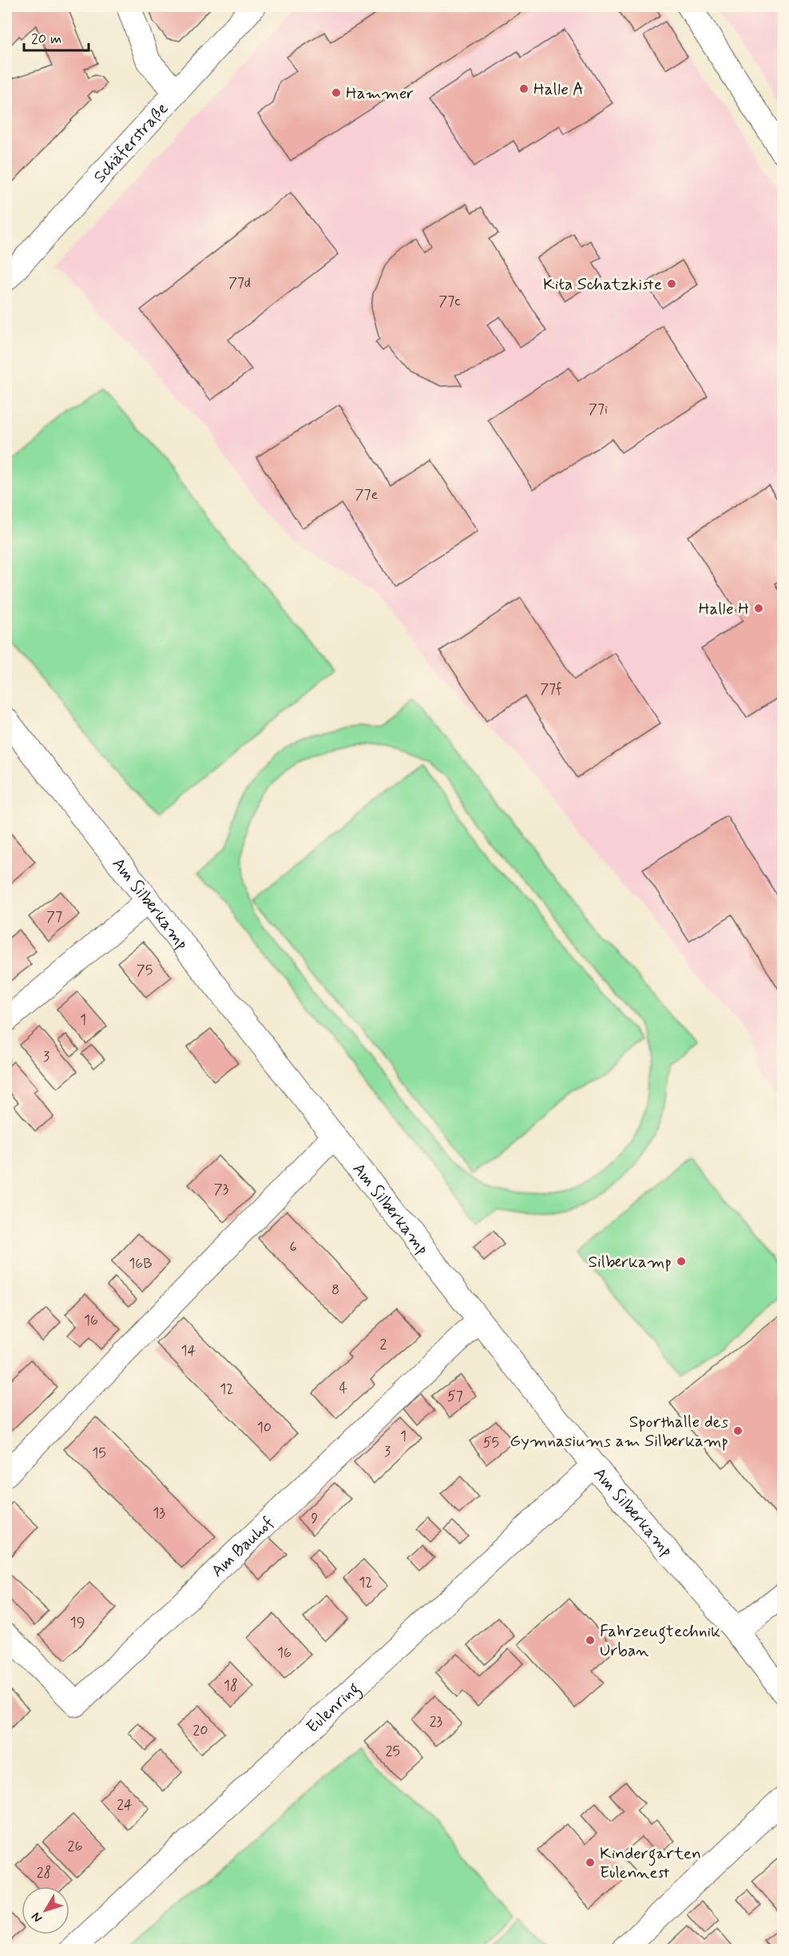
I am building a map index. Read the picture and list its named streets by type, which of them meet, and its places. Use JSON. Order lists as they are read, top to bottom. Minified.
{"streets":{"street":["Schäferstraße","Am Silberkamp","Am Bauhof","Eulenring"]},"crossings":[["Am Silberkamp","Am Bauhof"],["Am Silberkamp","Eulenring"]],"places":["Halle A","Hammer","Kita Schatzkiste","Halle H","Silberkamp","Sporthalle des Gymnasiums am Silberkamp","Fahrzeugtechnik Urban","Kindergarten Eulennest"],"house_numbers":["77d","77c","77i","77e","77f","77","75","1","3","73","6","16B","8","16","2","14","4","12","57","10","1","55","3","15","13","9","12","19","16","18","23","20","25","24","26","28"],"scale_bar":"20 m","north":"bottom left"}
